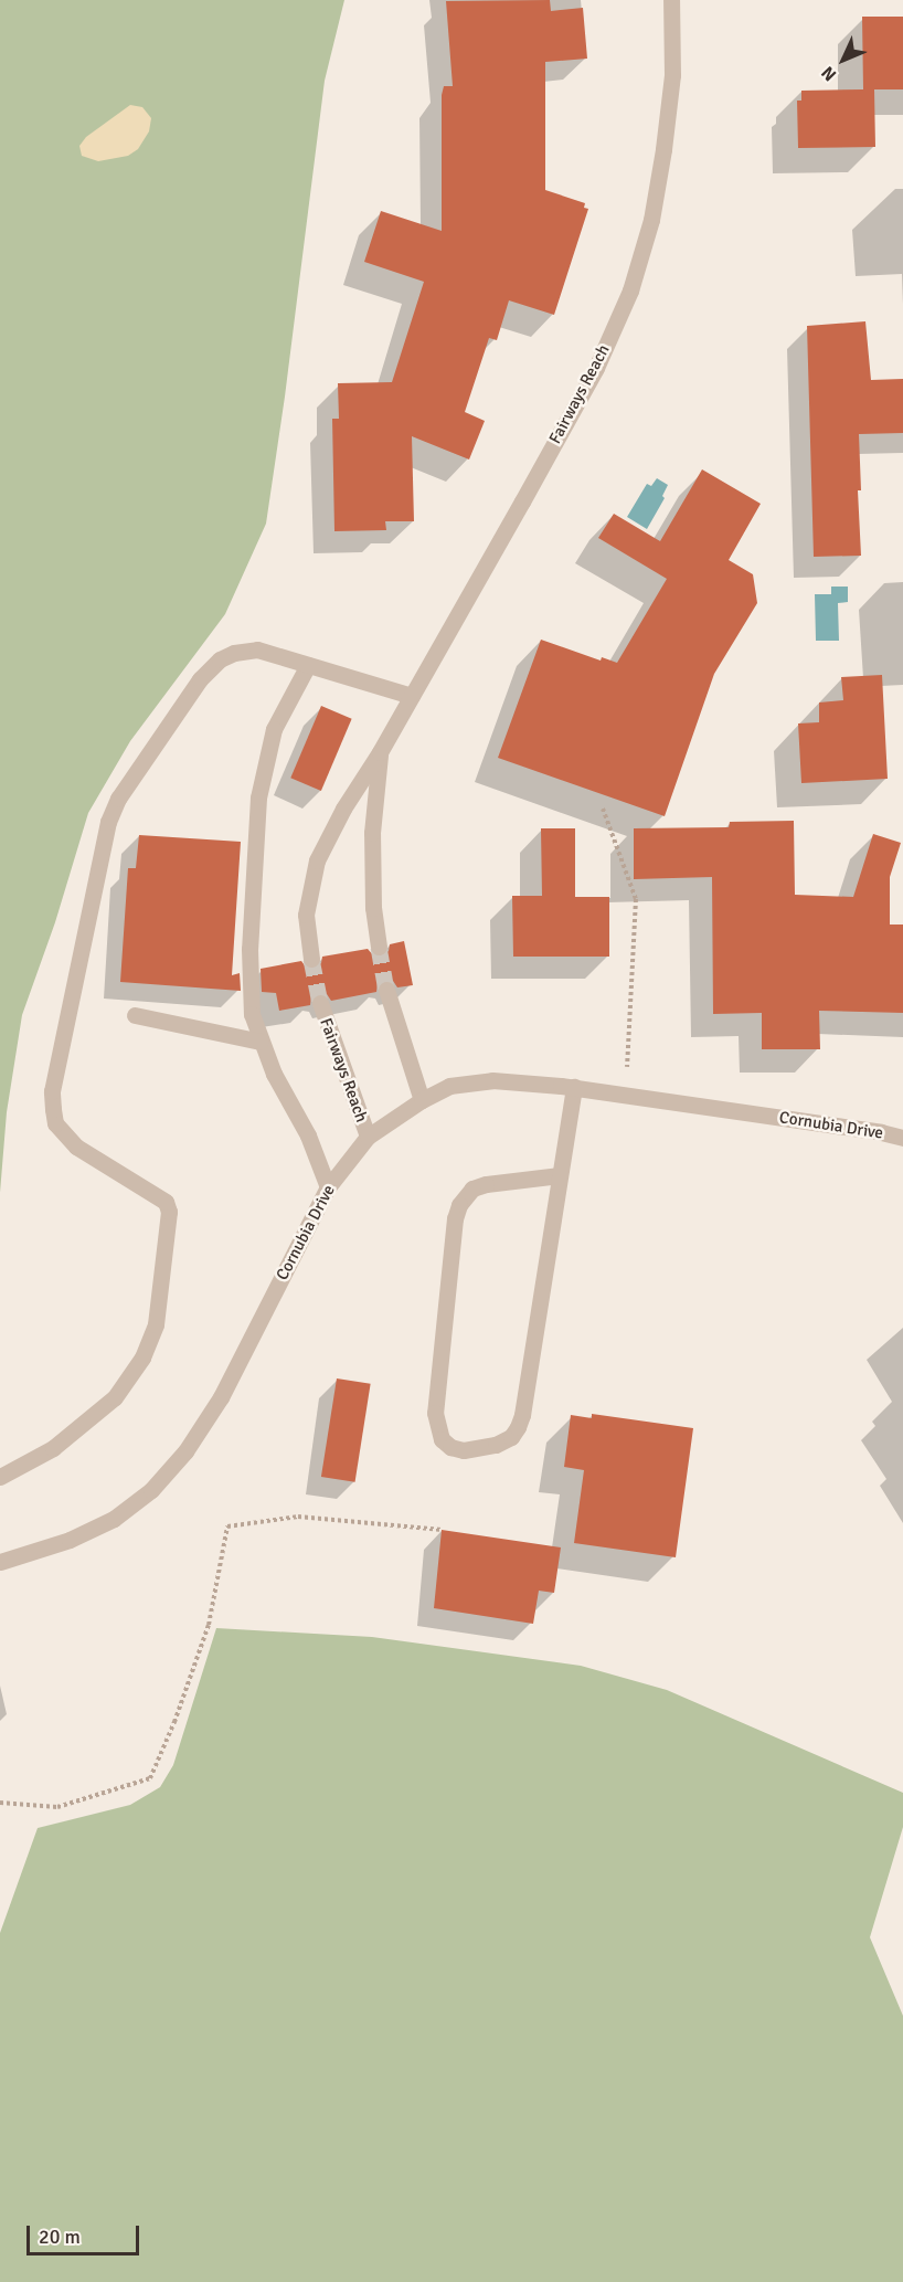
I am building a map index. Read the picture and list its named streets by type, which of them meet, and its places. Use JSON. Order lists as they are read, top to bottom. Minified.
{"streets":{"street":["Fairways Reach","Cornubia Drive"]},"crossings":[["Fairways Reach","Cornubia Drive"]],"scale_bar":"20 m","north":"bottom left"}
